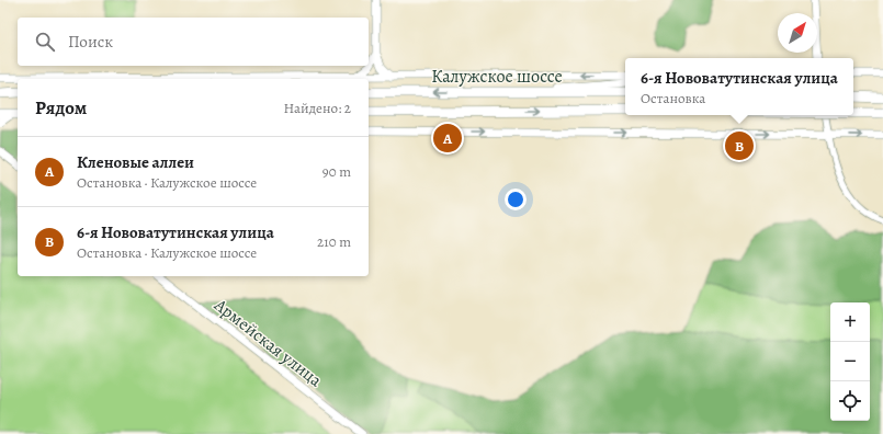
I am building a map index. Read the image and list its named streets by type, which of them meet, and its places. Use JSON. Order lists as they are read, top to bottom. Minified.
{"streets":{"highway":["Калужское шоссе"],"street":["Армейская улица"]},"north":"top right","page":{"search":"Поиск","popup":["6-я Нововатутинская улица","Остановка"],"heading":["Рядом","Найдено: 2"],"pins":["A","B"],"list":[{"mark":"A","name":"Кленовые аллеи","note":"Остановка · Калужское шоссе","value":"90 m"},{"mark":"B","name":"6-я Нововатутинская улица","note":"Остановка · Калужское шоссе","value":"210 m"}],"map_buttons":["+","−"]}}
